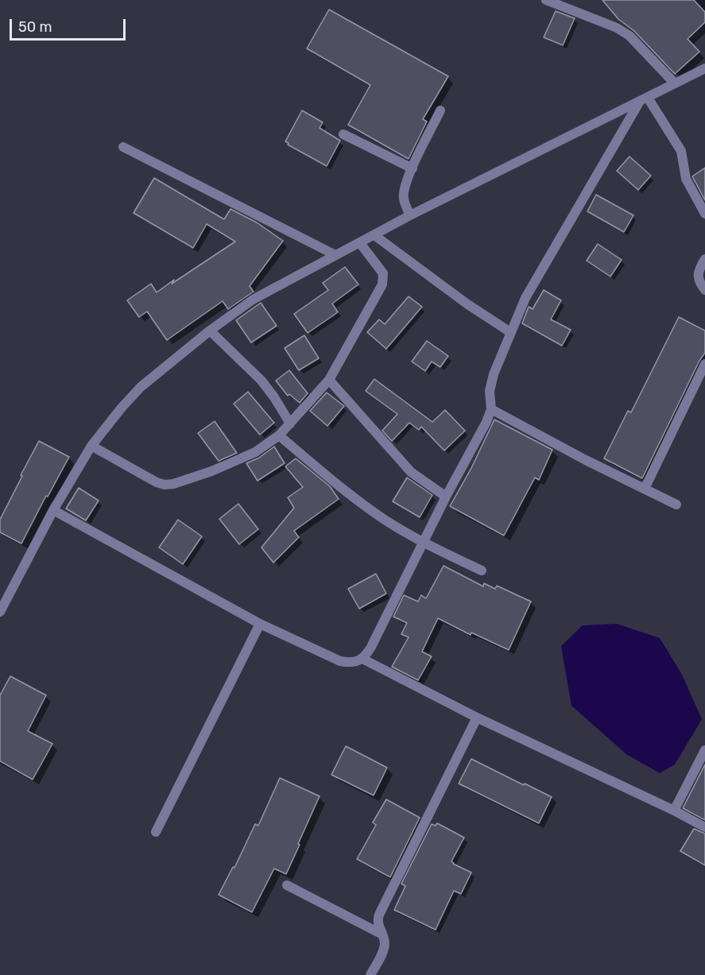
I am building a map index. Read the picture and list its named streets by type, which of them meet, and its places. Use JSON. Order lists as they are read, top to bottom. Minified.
{"scale_bar":"50 m"}
